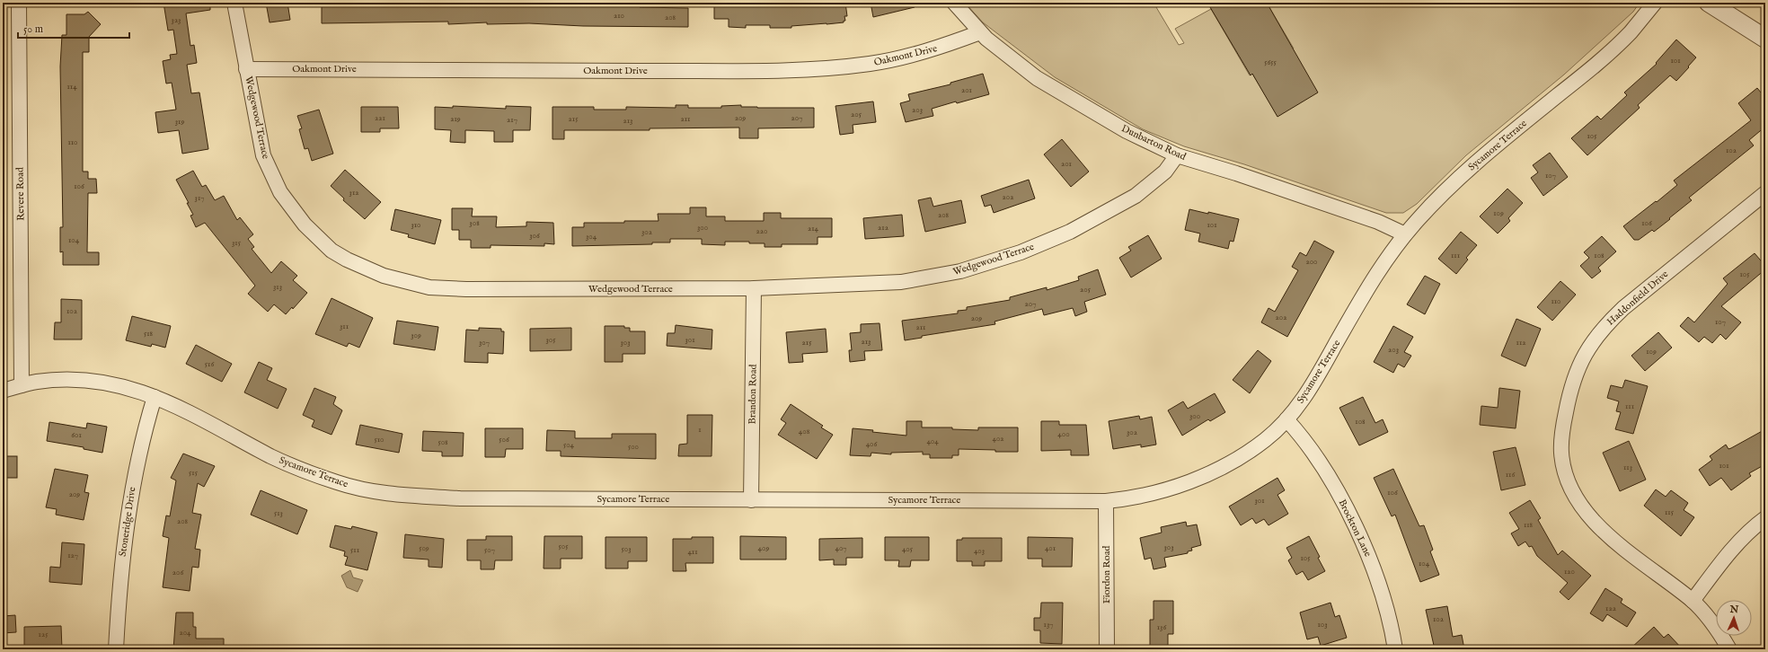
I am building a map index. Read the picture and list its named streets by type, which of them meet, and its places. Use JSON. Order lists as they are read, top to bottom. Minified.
{"streets":{"street":["Oakmont Drive","Wedgewood Terrace","Dunbarton Road","Sycamore Terrace","Revere Road","Haddonfield Drive","Brandon Road","Stoneridge Drive","Brockton Lane","Fiordon Road"]},"crossings":[["Oakmont Drive","Wedgewood Terrace"],["Oakmont Drive","Dunbarton Road"],["Wedgewood Terrace","Dunbarton Road"],["Wedgewood Terrace","Brandon Road"],["Dunbarton Road","Sycamore Terrace"],["Sycamore Terrace","Revere Road"],["Sycamore Terrace","Brandon Road"],["Sycamore Terrace","Stoneridge Drive"],["Sycamore Terrace","Brockton Lane"],["Sycamore Terrace","Fiordon Road"]],"house_numbers":["210","208","323","101","5655","114","201","203","205","221","209","207","219","215","211","217","213","319","105","110","102","201","107","106","312","202","317","109","208","308","106","310","101","300","212","214","220","302","306","304","104","315","111","108","200","105","313","205","110","207","102","202","209","107","311","211","518","309","305","301","213","307","303","215","112","203","109","516","111","300","108","1","408","302","400","601","402","510","506","404","508","406","504","500","101","113","515","116","106","209","301","115","513","208","118","505","303","509","409","407","401","503","405","511","507","403","411","127","105","104","120","206","122","102","137","103","136","204","125"],"scale_bar":"50 m","north":"top"}
